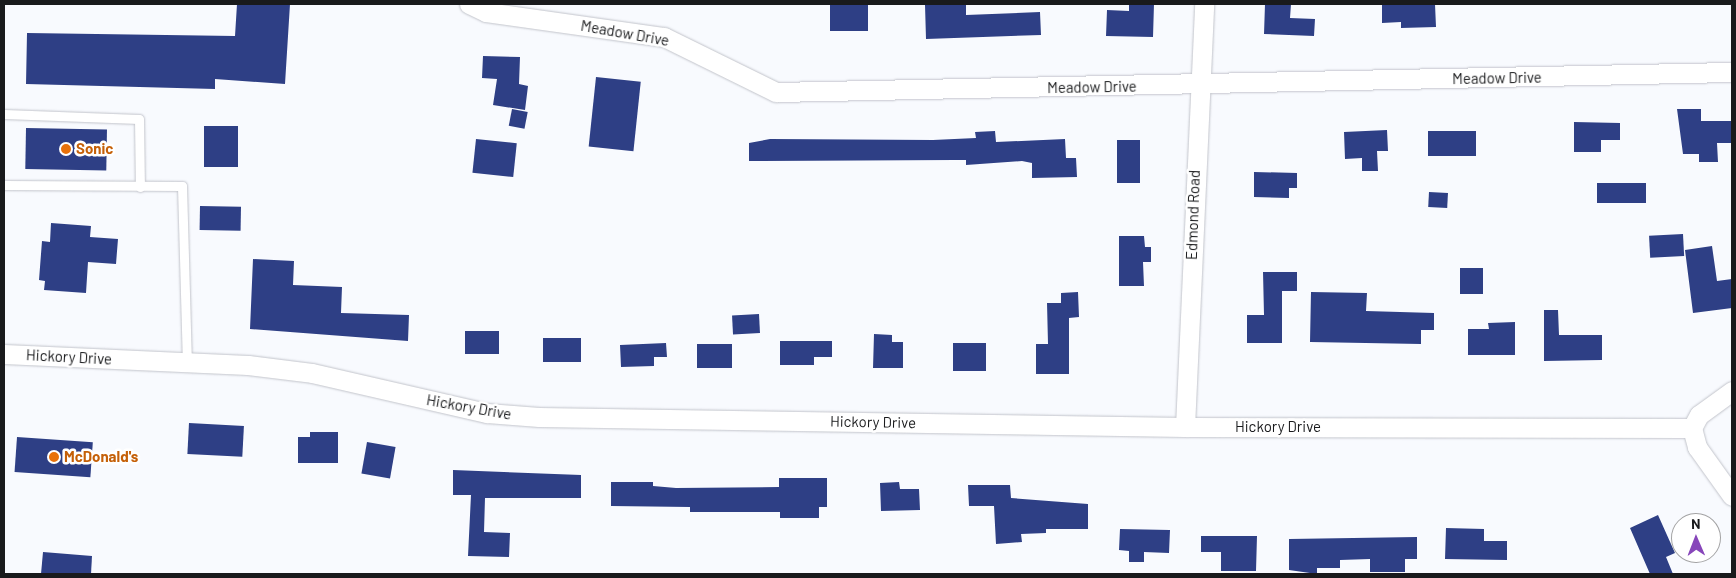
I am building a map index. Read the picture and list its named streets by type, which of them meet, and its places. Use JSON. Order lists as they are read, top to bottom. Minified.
{"streets":{"street":["Meadow Drive","Edmond Road","Hickory Drive"]},"crossings":[["Meadow Drive","Edmond Road"],["Edmond Road","Hickory Drive"]],"places":["Sonic","McDonald's"],"north":"top"}
